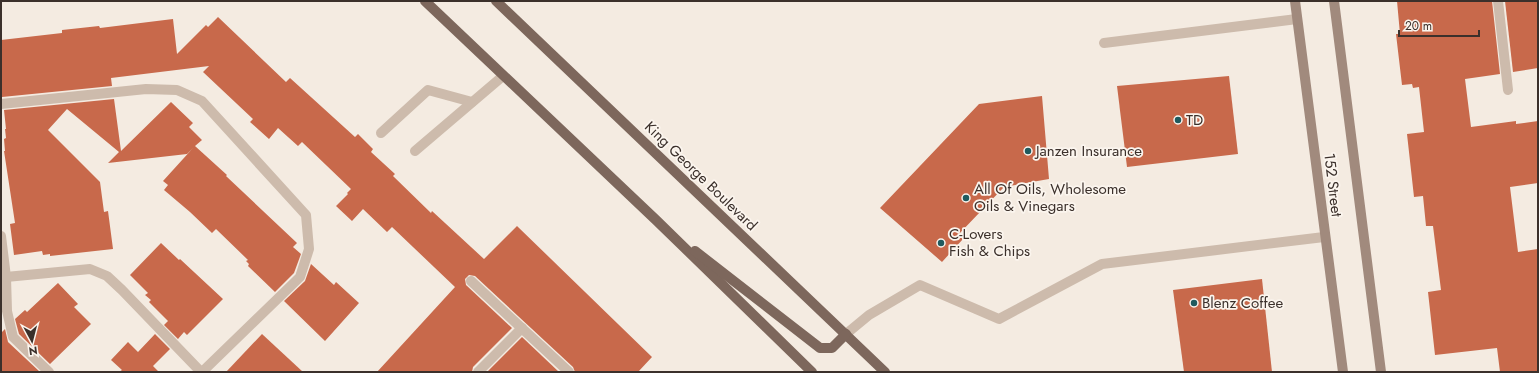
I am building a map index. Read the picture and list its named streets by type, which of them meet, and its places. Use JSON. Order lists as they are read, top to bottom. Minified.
{"streets":{"main road":["King George Boulevard","152 Street"]},"places":["TD","Janzen Insurance","All Of Oils, Wholesome Oils & Vinegars","C-Lovers Fish & Chips","Blenz Coffee"],"scale_bar":"20 m","north":"bottom"}
